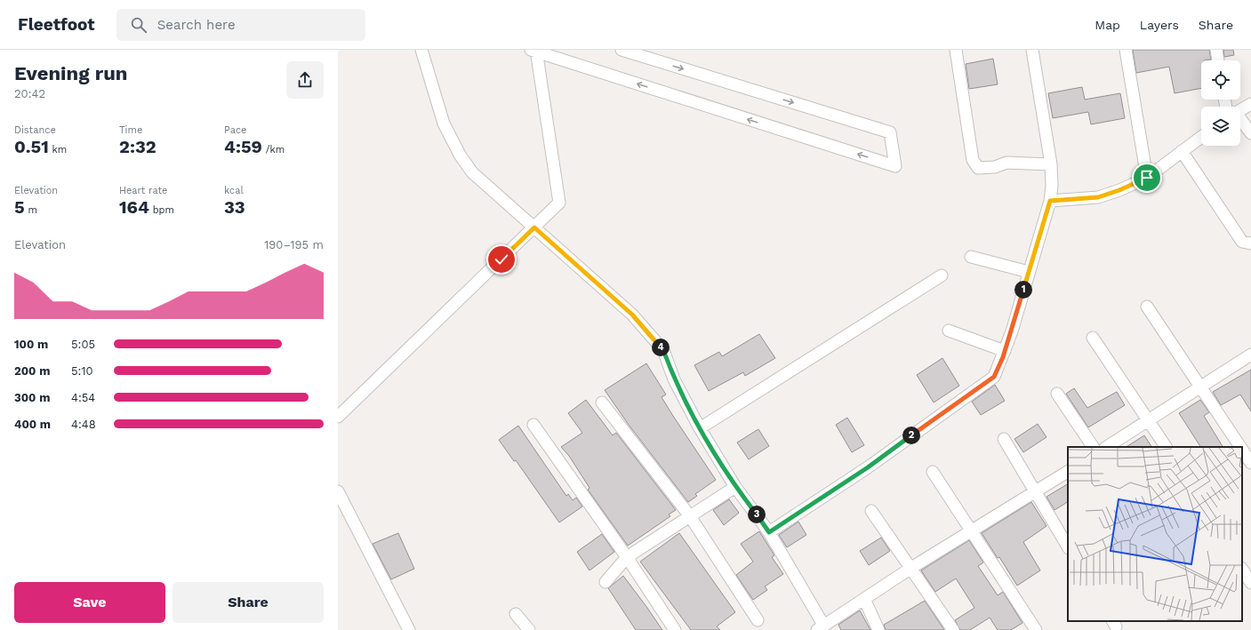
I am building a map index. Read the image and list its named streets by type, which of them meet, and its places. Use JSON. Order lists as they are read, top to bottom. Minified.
{"page":{"header":"Fleetfoot","search":"Search here","nav":["Map","Layers","Share"],"heading":["Evening run","20:42"],"stats":[["Distance","0.51 km"],["Time","2:32"],["Pace","4:59 /km"],["Elevation","5 m"],["Heart rate","164 bpm"],["kcal","33"]],"chart":["Elevation","190–195 m"],"pins":["1","4","2","3"],"list":[{"name":"100 m","note":"5:05"},{"name":"200 m","note":"5:10"},{"name":"300 m","note":"4:54"},{"name":"400 m","note":"4:48"}],"buttons":["Save","Share"]}}
